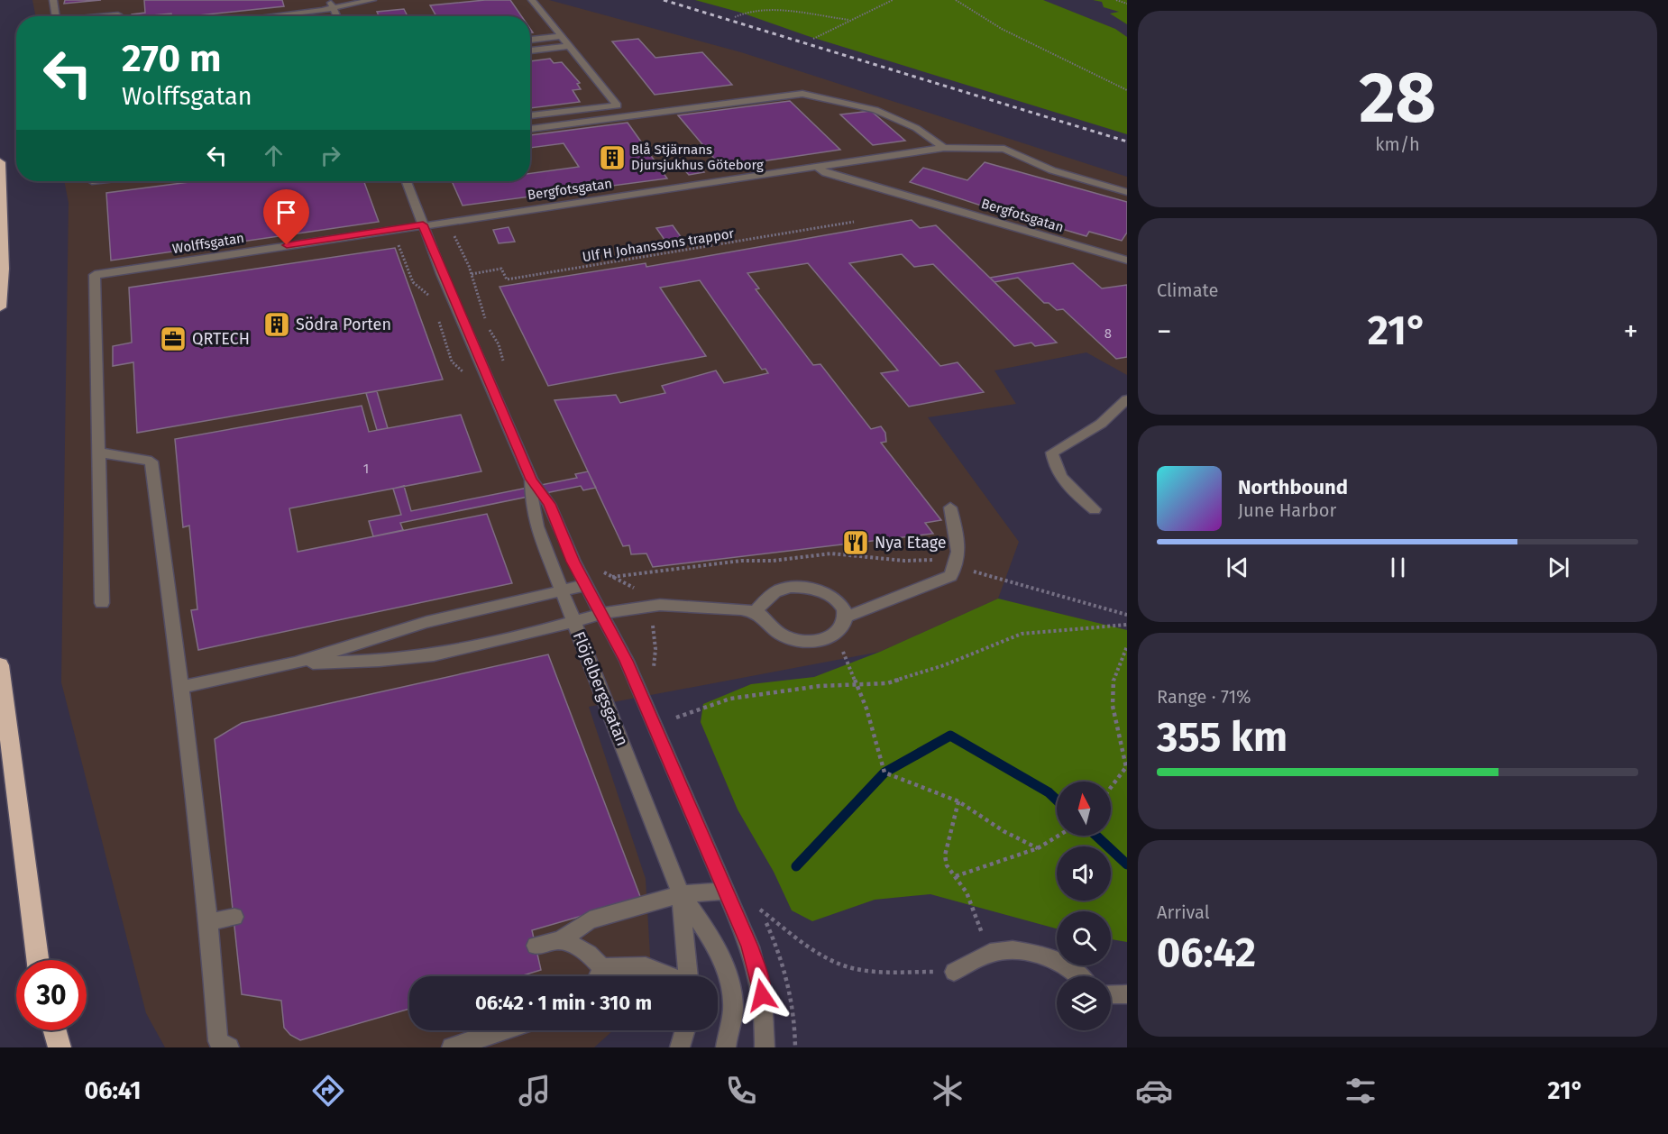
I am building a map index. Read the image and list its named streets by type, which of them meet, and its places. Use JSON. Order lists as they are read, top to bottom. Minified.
{"streets":{"street":["Bergfotsgatan","Wolffsgatan","Flöjelbergsgatan"],"path":["Ulf H Johanssons trappor"]},"crossings":[["Bergfotsgatan","Wolffsgatan"],["Bergfotsgatan","Flöjelbergsgatan"],["Wolffsgatan","Flöjelbergsgatan"]],"places":{"building":["Blå Stjärnans Djursjukhus Göteborg","Södra Porten"],"office":["QRTECH"],"restaurant":["Nya Etage"]},"house_numbers":["8","1"],"north":"top","page":{"tile":[["28","km/h"],"Climate",["Range · 71%","355 km"],["Arrival","06:42"]],"turn":["270 m","Wolffsgatan"],"heat":["−","21°","+"],"song":["Northbound","June Harbor"],"limit":"30","trip":"06:42 · 1 min · 310 m","tabs":["06:41","21°"]}}
